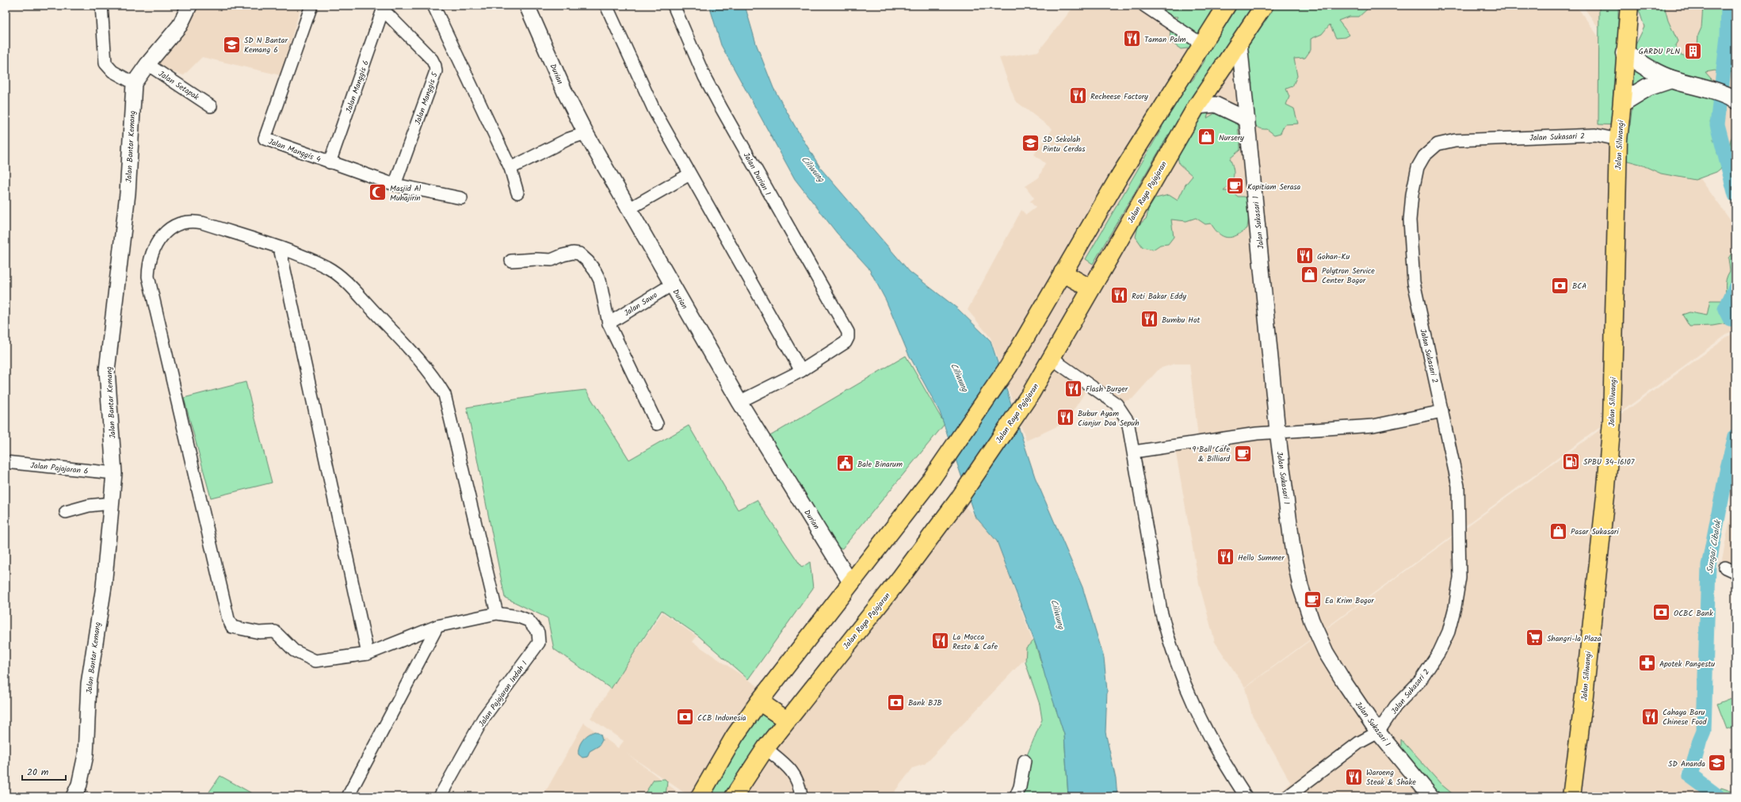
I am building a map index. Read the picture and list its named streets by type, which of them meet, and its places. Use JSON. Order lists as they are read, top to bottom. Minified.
{"streets":{"main road":["Jalan Siliwangi","Jalan Raya Pajajaran"],"street":["Durian","Jalan Setapak","Jalan Manggis 6","Jalan Manggis 5","Jalan Sukasari 2","Jalan Bantar Kemang","Jalan Manggis 4","Jalan Durian 1","Jalan Sukasari 1","Jalan Sawo","Jalan Pajajaran 6","Jalan Pajajaran Indah I"]},"crossings":[["Durian","Jalan Sawo"],["Jalan Setapak","Jalan Bantar Kemang"],["Jalan Manggis 6","Jalan Manggis 5"],["Jalan Manggis 6","Jalan Manggis 4"],["Jalan Manggis 5","Jalan Manggis 4"],["Jalan Sukasari 2","Jalan Siliwangi"],["Jalan Sukasari 2","Jalan Sukasari 1"],["Jalan Bantar Kemang","Jalan Pajajaran 6"],["Jalan Raya Pajajaran","Jalan Sukasari 1"]],"water":["Ciliwung","Sungai Cibalok"],"places":{"restaurant":["Taman Palm","Recheese Factory","Gohan-Ku","Roti Bakar Eddy","Bumbu Hot","Flash Burger","Bubur Ayam Cianjur Doa Sepuh","Hello Summer","La Mocca Resto & Cafe","Cahaya Baru Chinese Food","Waroeng Steak & Shake"],"school or university":["SD N Bantar Kemang 6","SD Sekolah Pintu Cerdas","SD Ananda"],"building":["GARDU PLN"],"shop":["Nursery","Polytron Service Center Bogor","Pasar Sukasari"],"cafe":["Kopitiam Serasa","9 Ball Cafe & Billiard","Ea Krim Bogor"],"mosque":["Masjid Al Muhajirin"],"bank":["BCA","OCBC Bank","Bank BJB","CCB Indonesia"],"fuel station":["SPBU 34-16107"],"public building":["Bale Binarum"],"supermarket":["Shangri-la Plaza"],"pharmacy":["Apotek Pangestu"]},"scale_bar":"20 m"}
